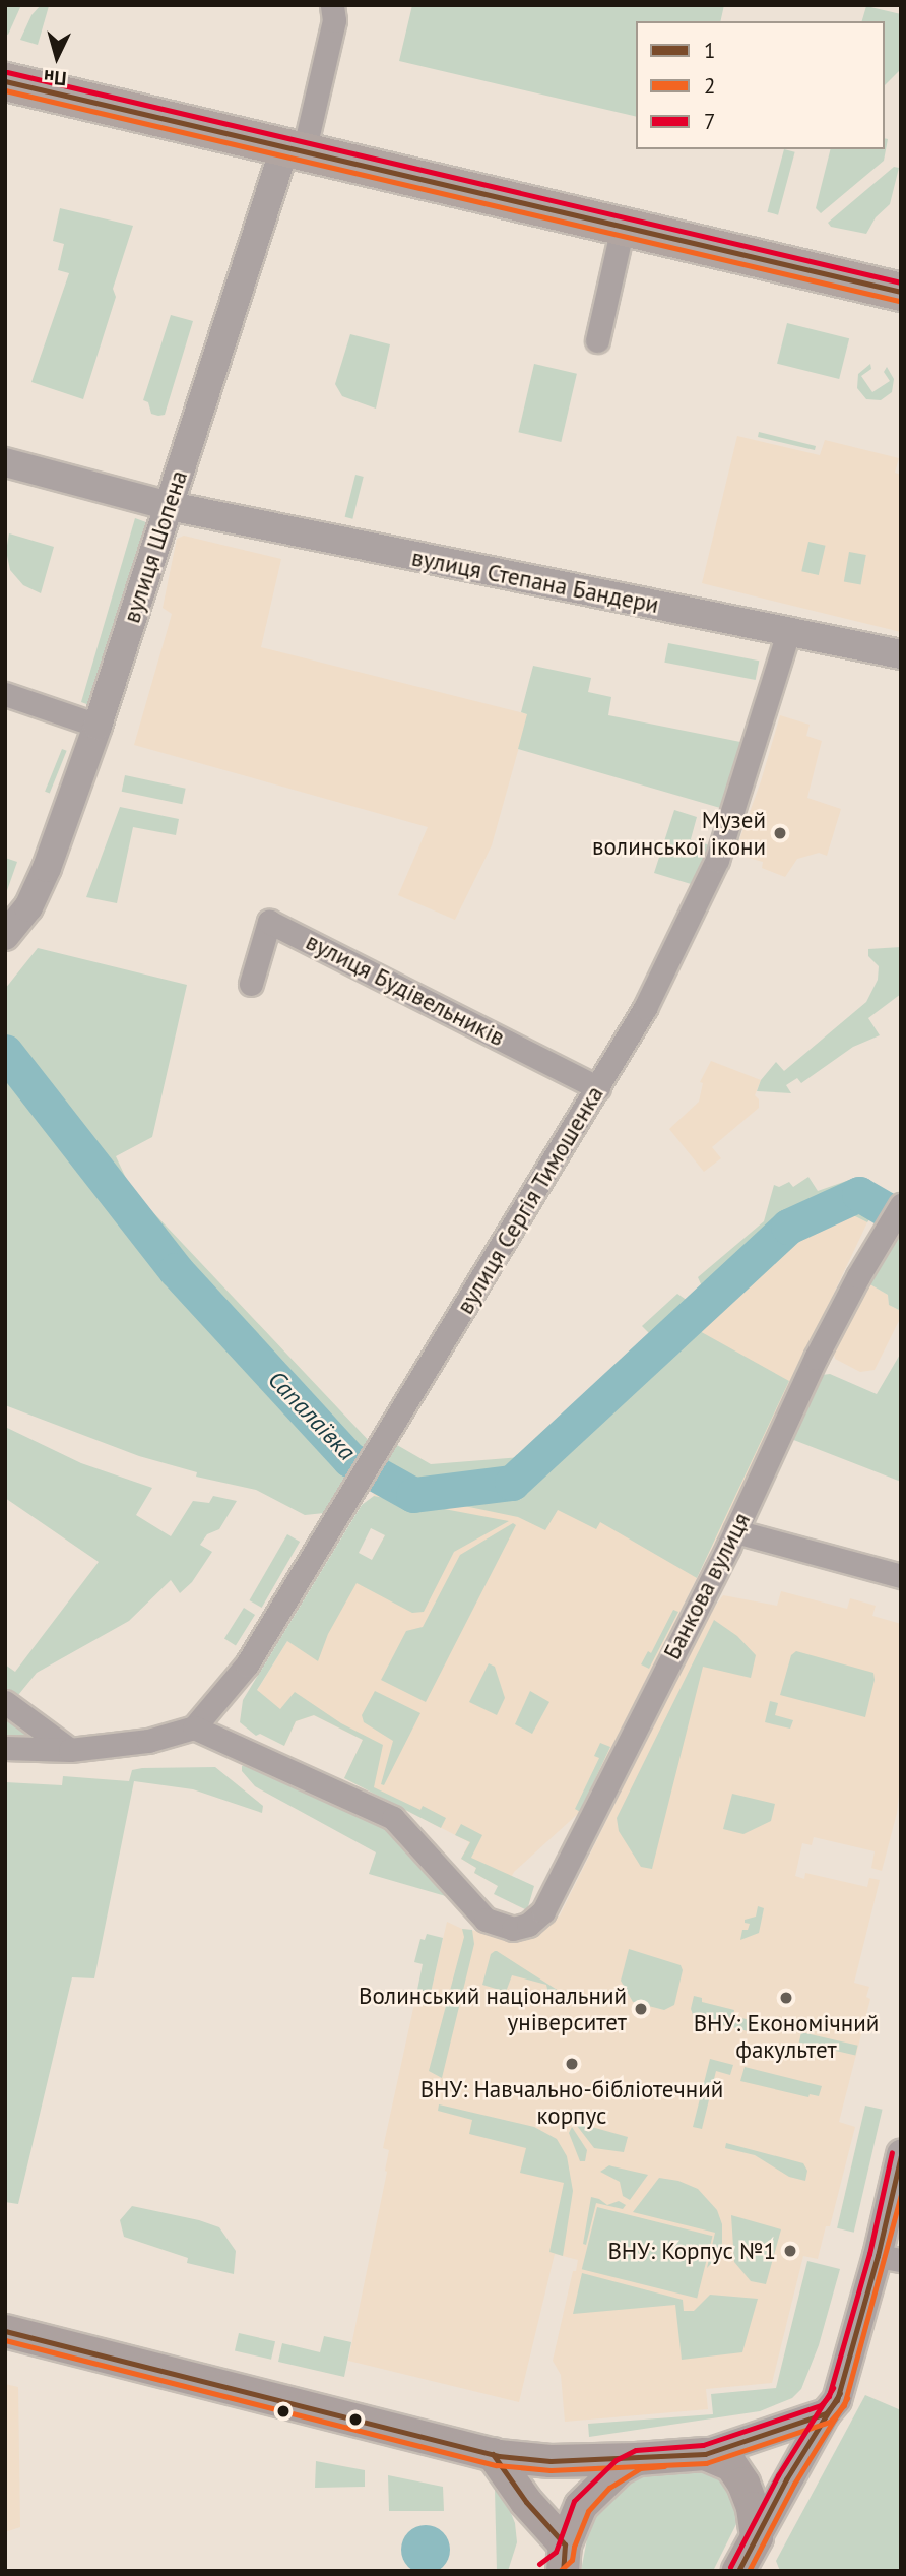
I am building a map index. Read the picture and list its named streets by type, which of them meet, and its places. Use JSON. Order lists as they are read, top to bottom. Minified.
{"streets":{"street":["вулиця Шопена","вулиця Степана Бандери","вулиця Будівельників","вулиця Сергія Тимошенка","Банкова вулиця"]},"crossings":[["вулиця Шопена","вулиця Степана Бандери"],["вулиця Степана Бандери","вулиця Сергія Тимошенка"],["вулиця Будівельників","вулиця Сергія Тимошенка"],["вулиця Сергія Тимошенка","Банкова вулиця"]],"water":["Сапалаївка"],"places":["Музей волинської ікони","ВНУ: Економічний факультет","Волинський національний університет","ВНУ: Навчально-бібліотечний корпус","ВНУ: Корпус №1"],"lines":["transit line 7","transit line 1","transit line 2"],"legend":["1","2","7"],"north":"bottom"}
